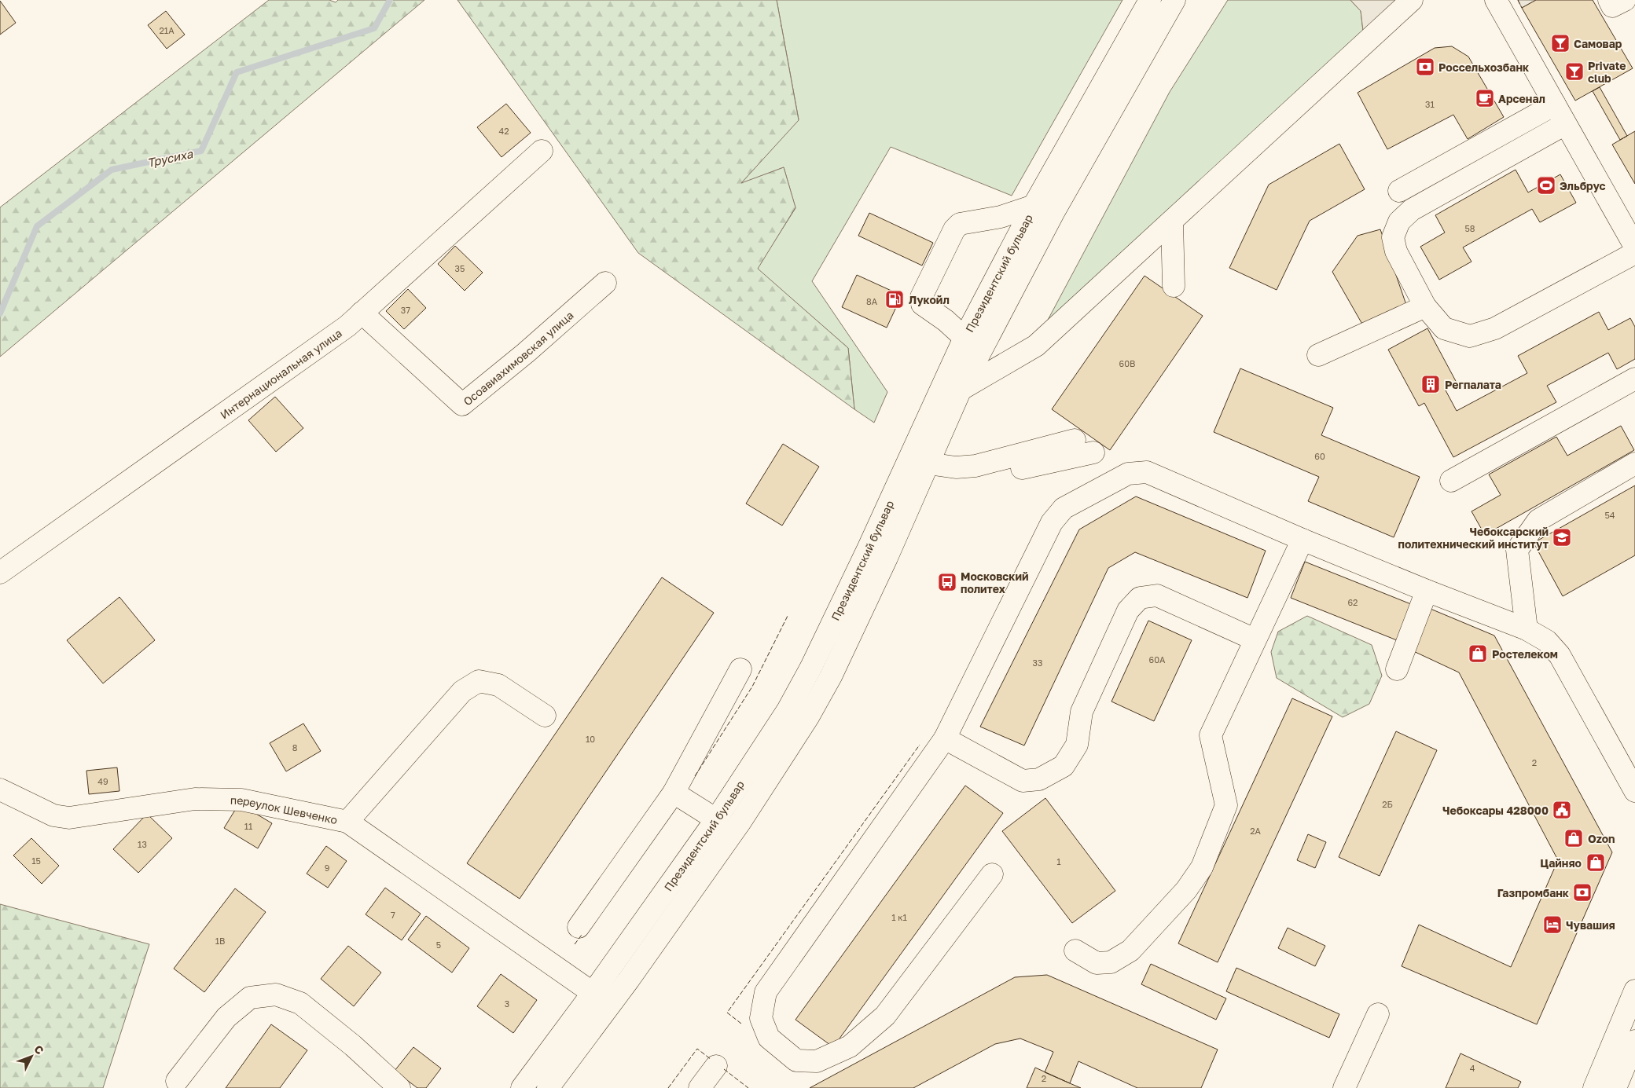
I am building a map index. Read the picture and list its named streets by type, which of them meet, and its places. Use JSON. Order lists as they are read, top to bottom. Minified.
{"streets":{"main road":["Президентский бульвар","Осоавиахимовская улица","Интернациональная улица","переулок Шевченко"]},"crossings":[["Президентский бульвар","переулок Шевченко"],["Осоавиахимовская улица","Интернациональная улица"]],"water":["Трусиха"],"places":{"bar":["Самовар","Private club"],"bank":["Россельхозбанк","Газпромбанк"],"cafe":["Арсенал"],"sports":["Эльбрус"],"fuel station":["Лукойл"],"building":["Регпалата"],"school or university":["Чебоксарский политехнический институт"],"bus stop":["Московский политех"],"shop":["Ростелеком","Ozon","Цайняо"],"public building":["Чебоксары 428000"],"hotel":["Чувашия"]},"house_numbers":["21А","31","42","58","35","8А","37","60В","60","54","62","60А","33","10","8","2","49","2Б","11","2А","13","15","1","9","7","1 к1","1В","5","3","4","2"],"north":"top right"}
